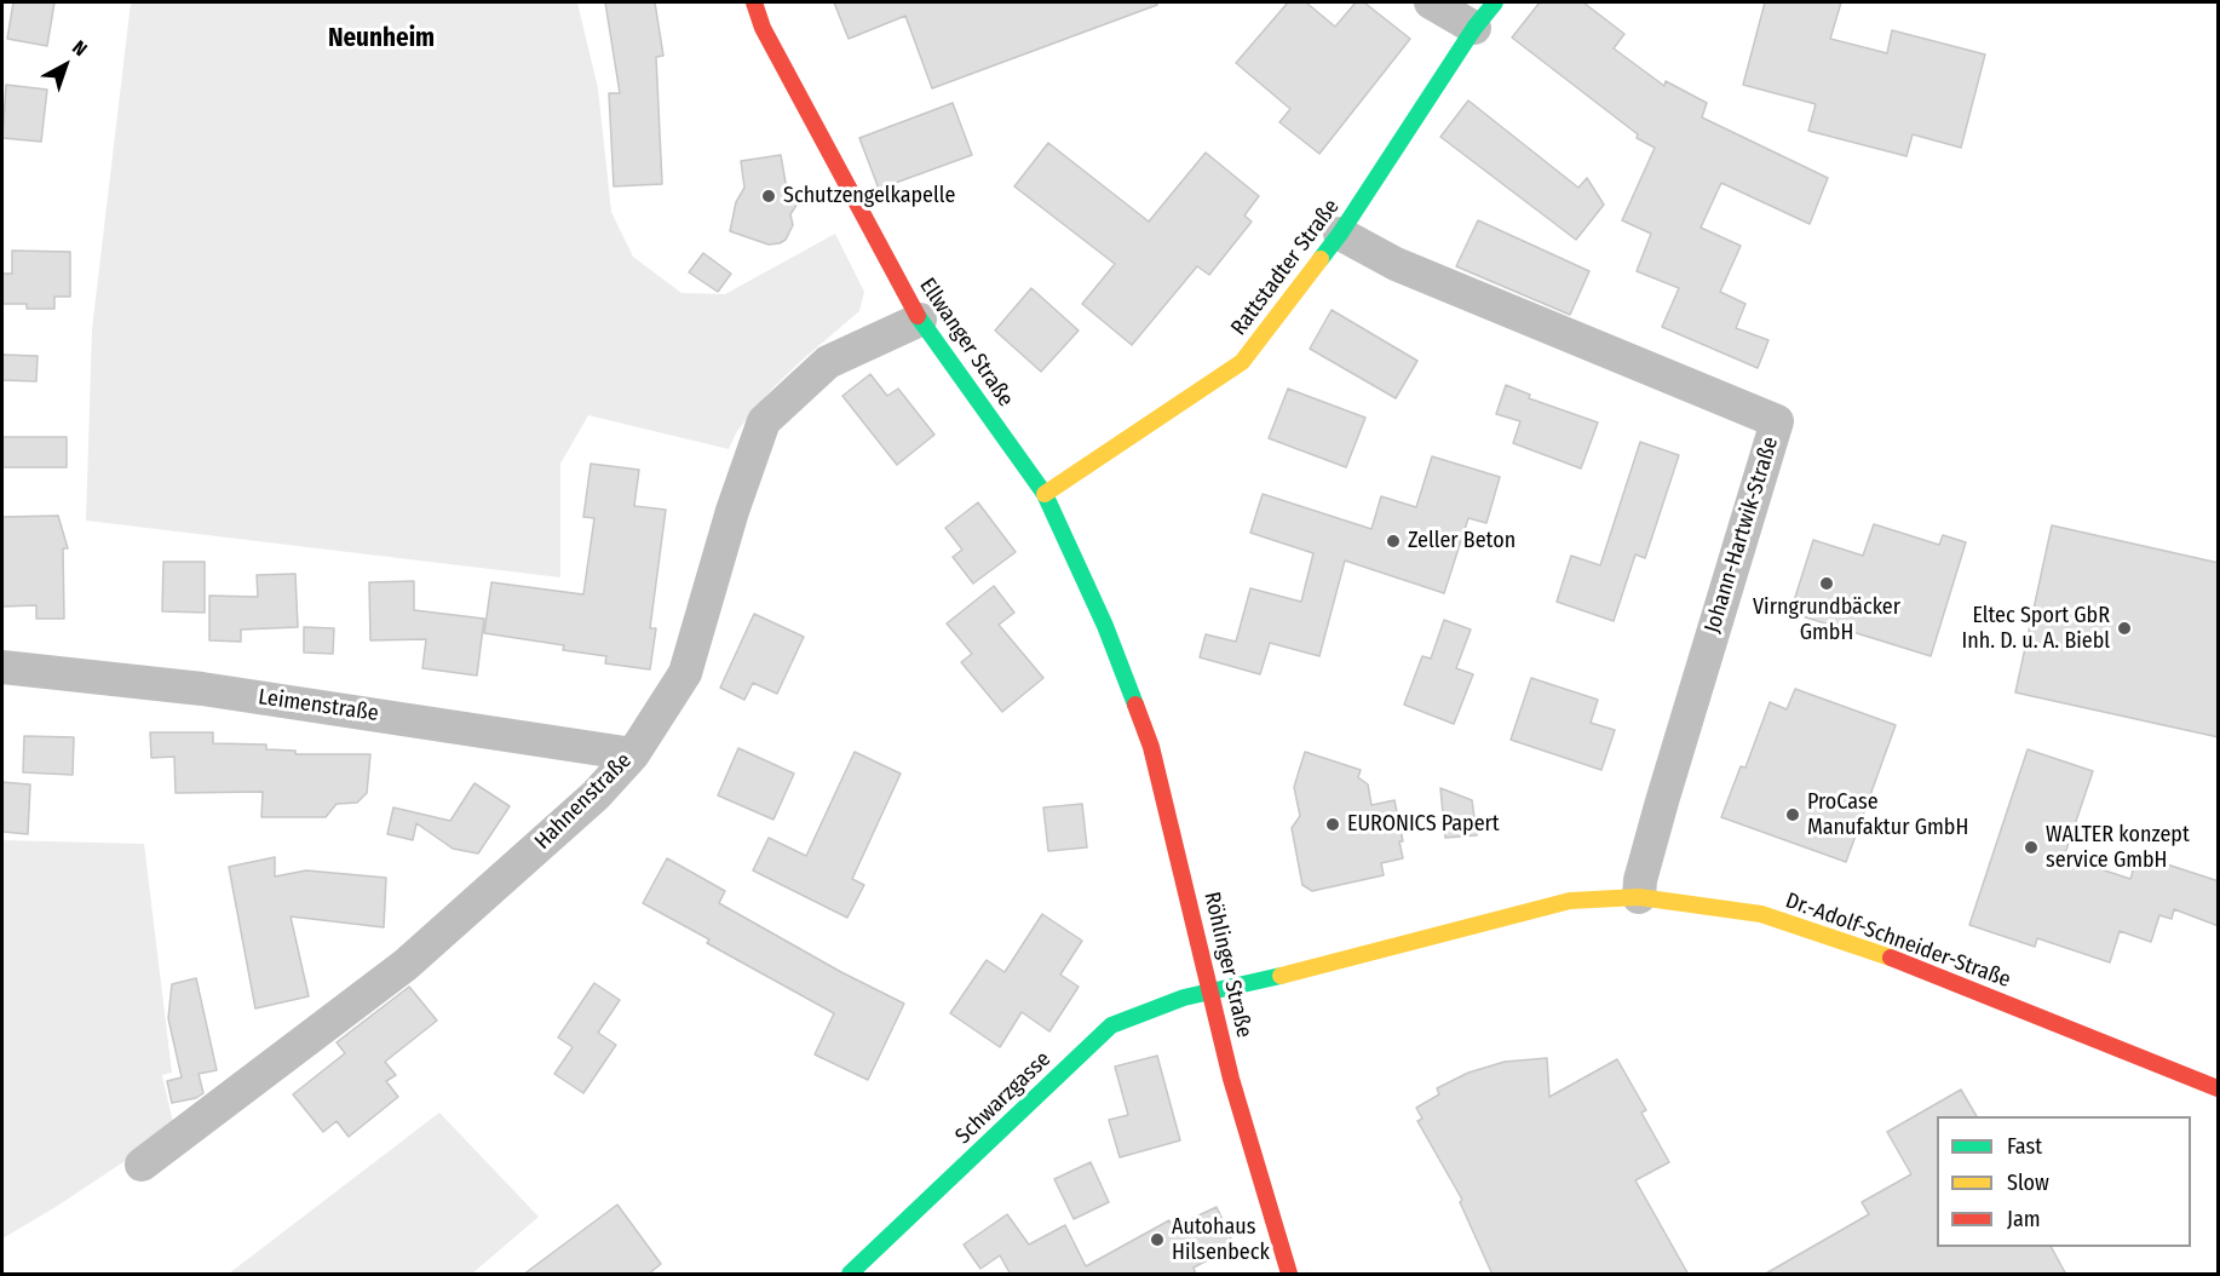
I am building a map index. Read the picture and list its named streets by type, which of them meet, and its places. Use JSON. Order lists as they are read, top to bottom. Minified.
{"streets":{"street":["Rattstadter Straße","Ellwanger Straße","Johann-Hartwik-Straße","Leimenstraße","Hahnenstraße","Dr.-Adolf-Schneider-Straße","Röhlinger Straße","Schwarzgasse"]},"crossings":[["Rattstadter Straße","Ellwanger Straße"],["Rattstadter Straße","Johann-Hartwik-Straße"],["Ellwanger Straße","Hahnenstraße"],["Ellwanger Straße","Röhlinger Straße"],["Johann-Hartwik-Straße","Dr.-Adolf-Schneider-Straße"],["Leimenstraße","Hahnenstraße"],["Dr.-Adolf-Schneider-Straße","Röhlinger Straße"],["Dr.-Adolf-Schneider-Straße","Schwarzgasse"],["Röhlinger Straße","Schwarzgasse"]],"districts":["Neunheim"],"places":["Schutzengelkapelle","Zeller Beton","Virngrundbäcker GmbH","Eltec Sport GbR Inh. D. u. A. Biebl","ProCase Manufaktur GmbH","EURONICS Papert","WALTER konzept service GmbH","Autohaus Hilsenbeck"],"legend":["Fast","Slow","Jam"],"north":"top right"}
